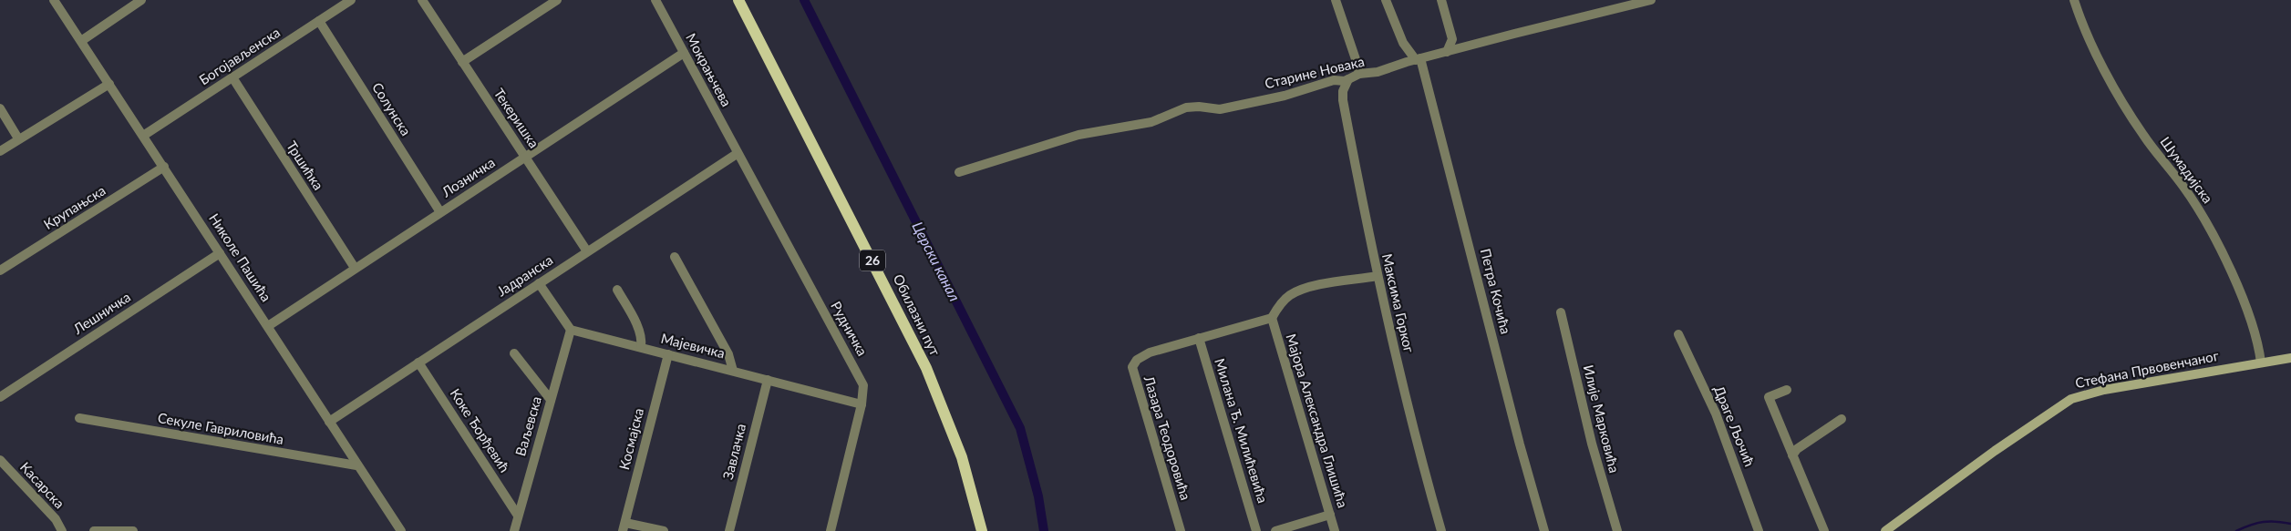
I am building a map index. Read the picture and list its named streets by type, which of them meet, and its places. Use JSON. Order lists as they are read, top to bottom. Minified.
{"streets":{"main road":["26","Обилазни пут"],"street":["Богојављенска","Мокрањчева","Старине Новака","Солунска","Текеришка","Тршићка","Шумадијска","Лозничка","Крупањска","Николе Пашића","Јадранска","Петра Кочића","Максима Горког","Лешничка","Рудничка","Мајевичка","Стефана Првовенчаног","Илије Марковића","Мајора Александра Глишића","Ваљевска","Драге Љочић","Секуле Гавриловића","Коке Ђорђевић","Милана Ђ. Милићевића","Лазара Теодоровића","Космајска","Завлачка","Касарска"]},"crossings":[["Богојављенска","Солунска"],["Богојављенска","Тршићка"],["Богојављенска","Николе Пашића"],["Мокрањчева","Лозничка"],["Мокрањчева","Јадранска"],["Мокрањчева","Рудничка"],["Старине Новака","Петра Кочића"],["Старине Новака","Максима Горког"],["Солунска","Лозничка"],["Текеришка","Лозничка"],["Текеришка","Јадранска"],["Тршићка","Лозничка"],["Шумадијска","Стефана Првовенчаног"],["Лозничка","Николе Пашића"],["Крупањска","Николе Пашића"],["Николе Пашића","Јадранска"],["Николе Пашића","Лешничка"],["Николе Пашића","Секуле Гавриловића"],["Јадранска","Рудничка"],["Јадранска","Коке Ђорђевић"],["Рудничка","Мајевичка"],["Мајевичка","Ваљевска"],["Мајевичка","Космајска"],["Мајевичка","Завлачка"],["Мајора Александра Глишића","Лазара Теодоровића"],["Ваљевска","Коке Ђорђевић"],["Милана Ђ. Милићевића","Лазара Теодоровића"]],"water":["Церски канал"]}
